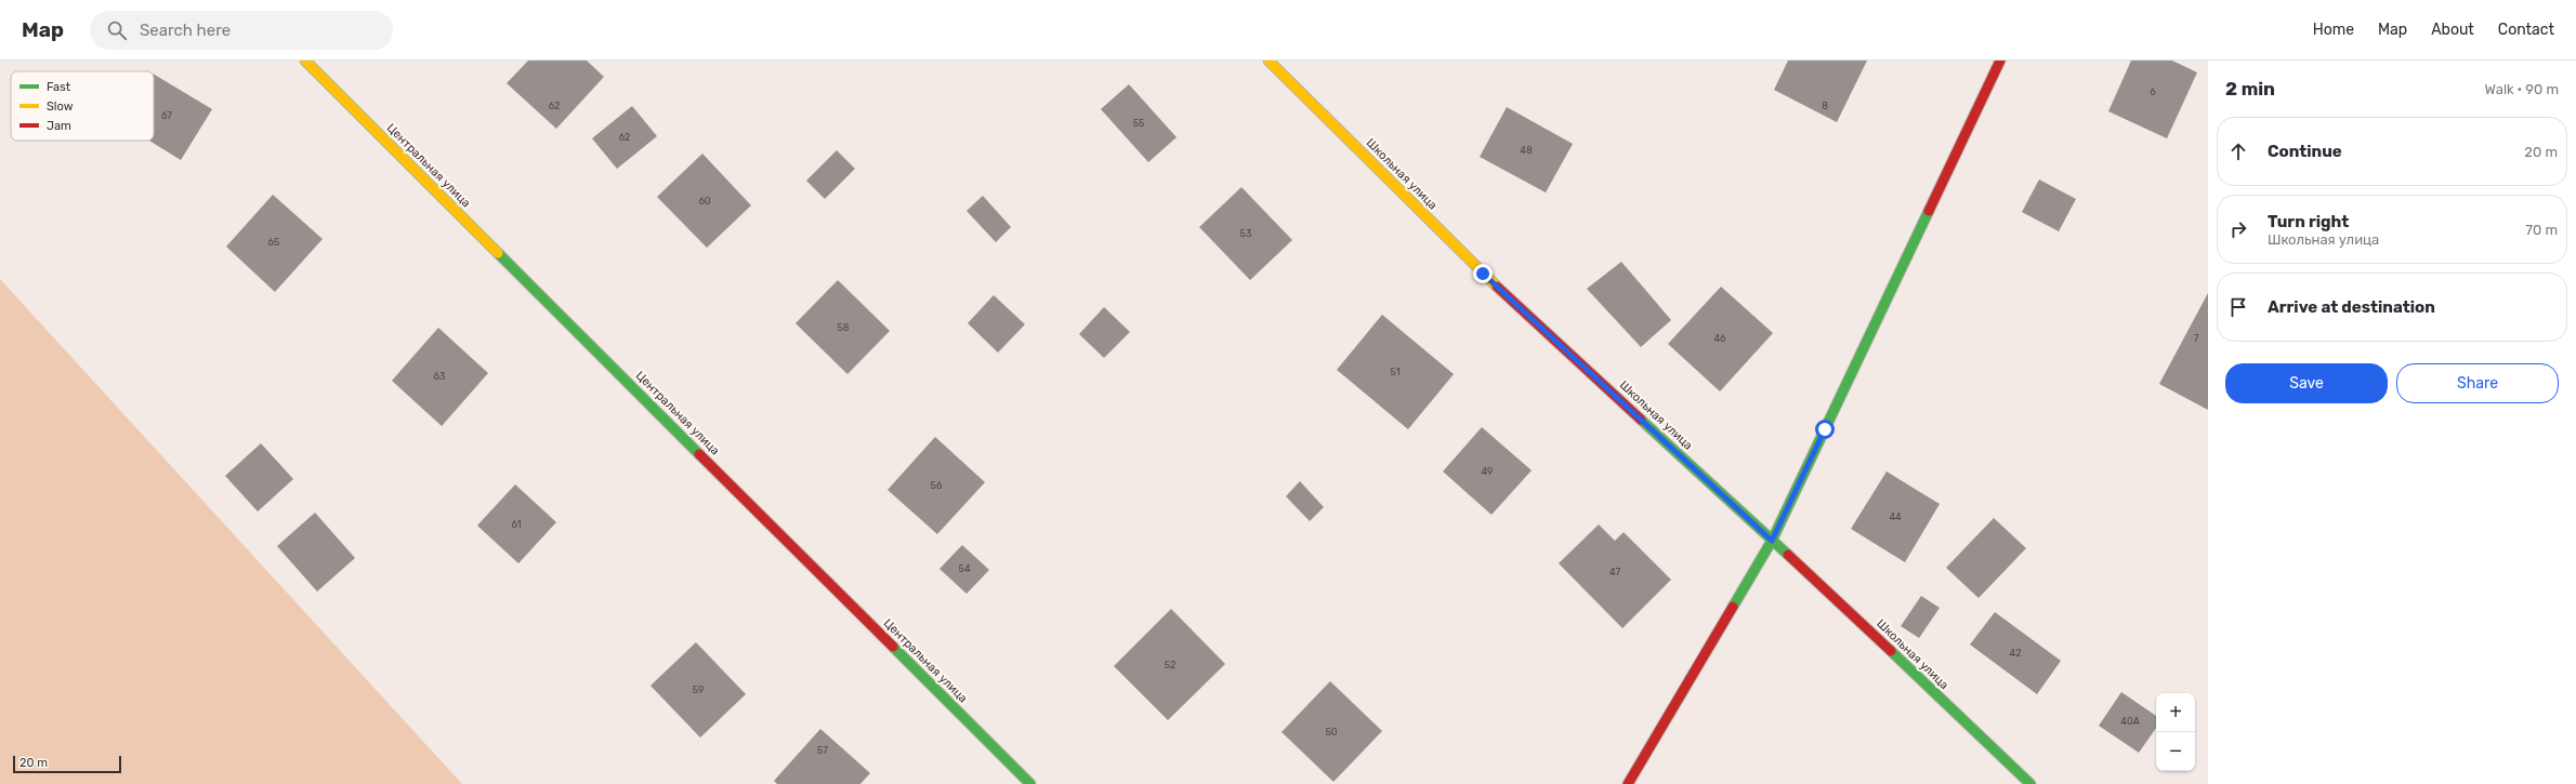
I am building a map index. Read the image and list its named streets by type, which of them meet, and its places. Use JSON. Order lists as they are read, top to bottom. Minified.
{"streets":{"street":["Центральная улица","Школьная улица"]},"house_numbers":["6","62","8","67","55","62","48","60","53","65","58","46","7","51","63","49","56","44","61","54","47","42","52","59","40А","50","57"],"legend":["Fast","Slow","Jam"],"scale_bar":"20 m","page":{"header":"Map","search":"Search here","nav":["Home","Map","About","Contact"],"heading":["2 min","Walk · 90 m"],"list":[["Continue","20 m"],["Turn right","Школьная улица","70 m"],"Arrive at destination"],"buttons":["Save","Share"],"map_buttons":["+","−"],"scale":"20 m"}}
